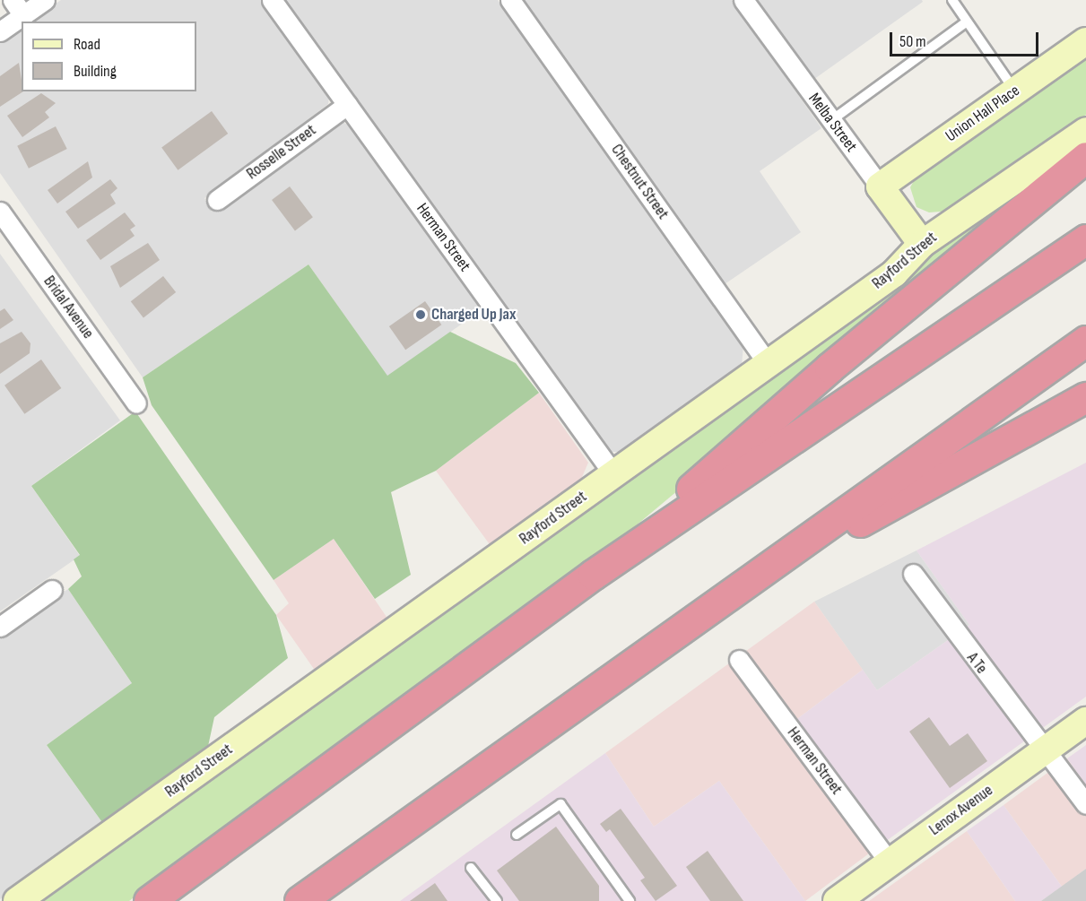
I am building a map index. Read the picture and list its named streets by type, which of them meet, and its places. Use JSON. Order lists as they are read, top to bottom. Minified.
{"streets":{"street":["Union Hall Place","Melba Street","Rosselle Street","Chestnut Street","Herman Street","Rayford Street","Bridal Avenue","A Te","Lenox Avenue"]},"crossings":[["Union Hall Place","Melba Street"],["Melba Street","Rayford Street"],["Rosselle Street","Herman Street"],["Chestnut Street","Rayford Street"],["Herman Street","Rayford Street"],["Herman Street","Lenox Avenue"],["A Te","Lenox Avenue"]],"places":["Charged Up Jax"],"legend":["Road","Building"],"scale_bar":"50 m"}
